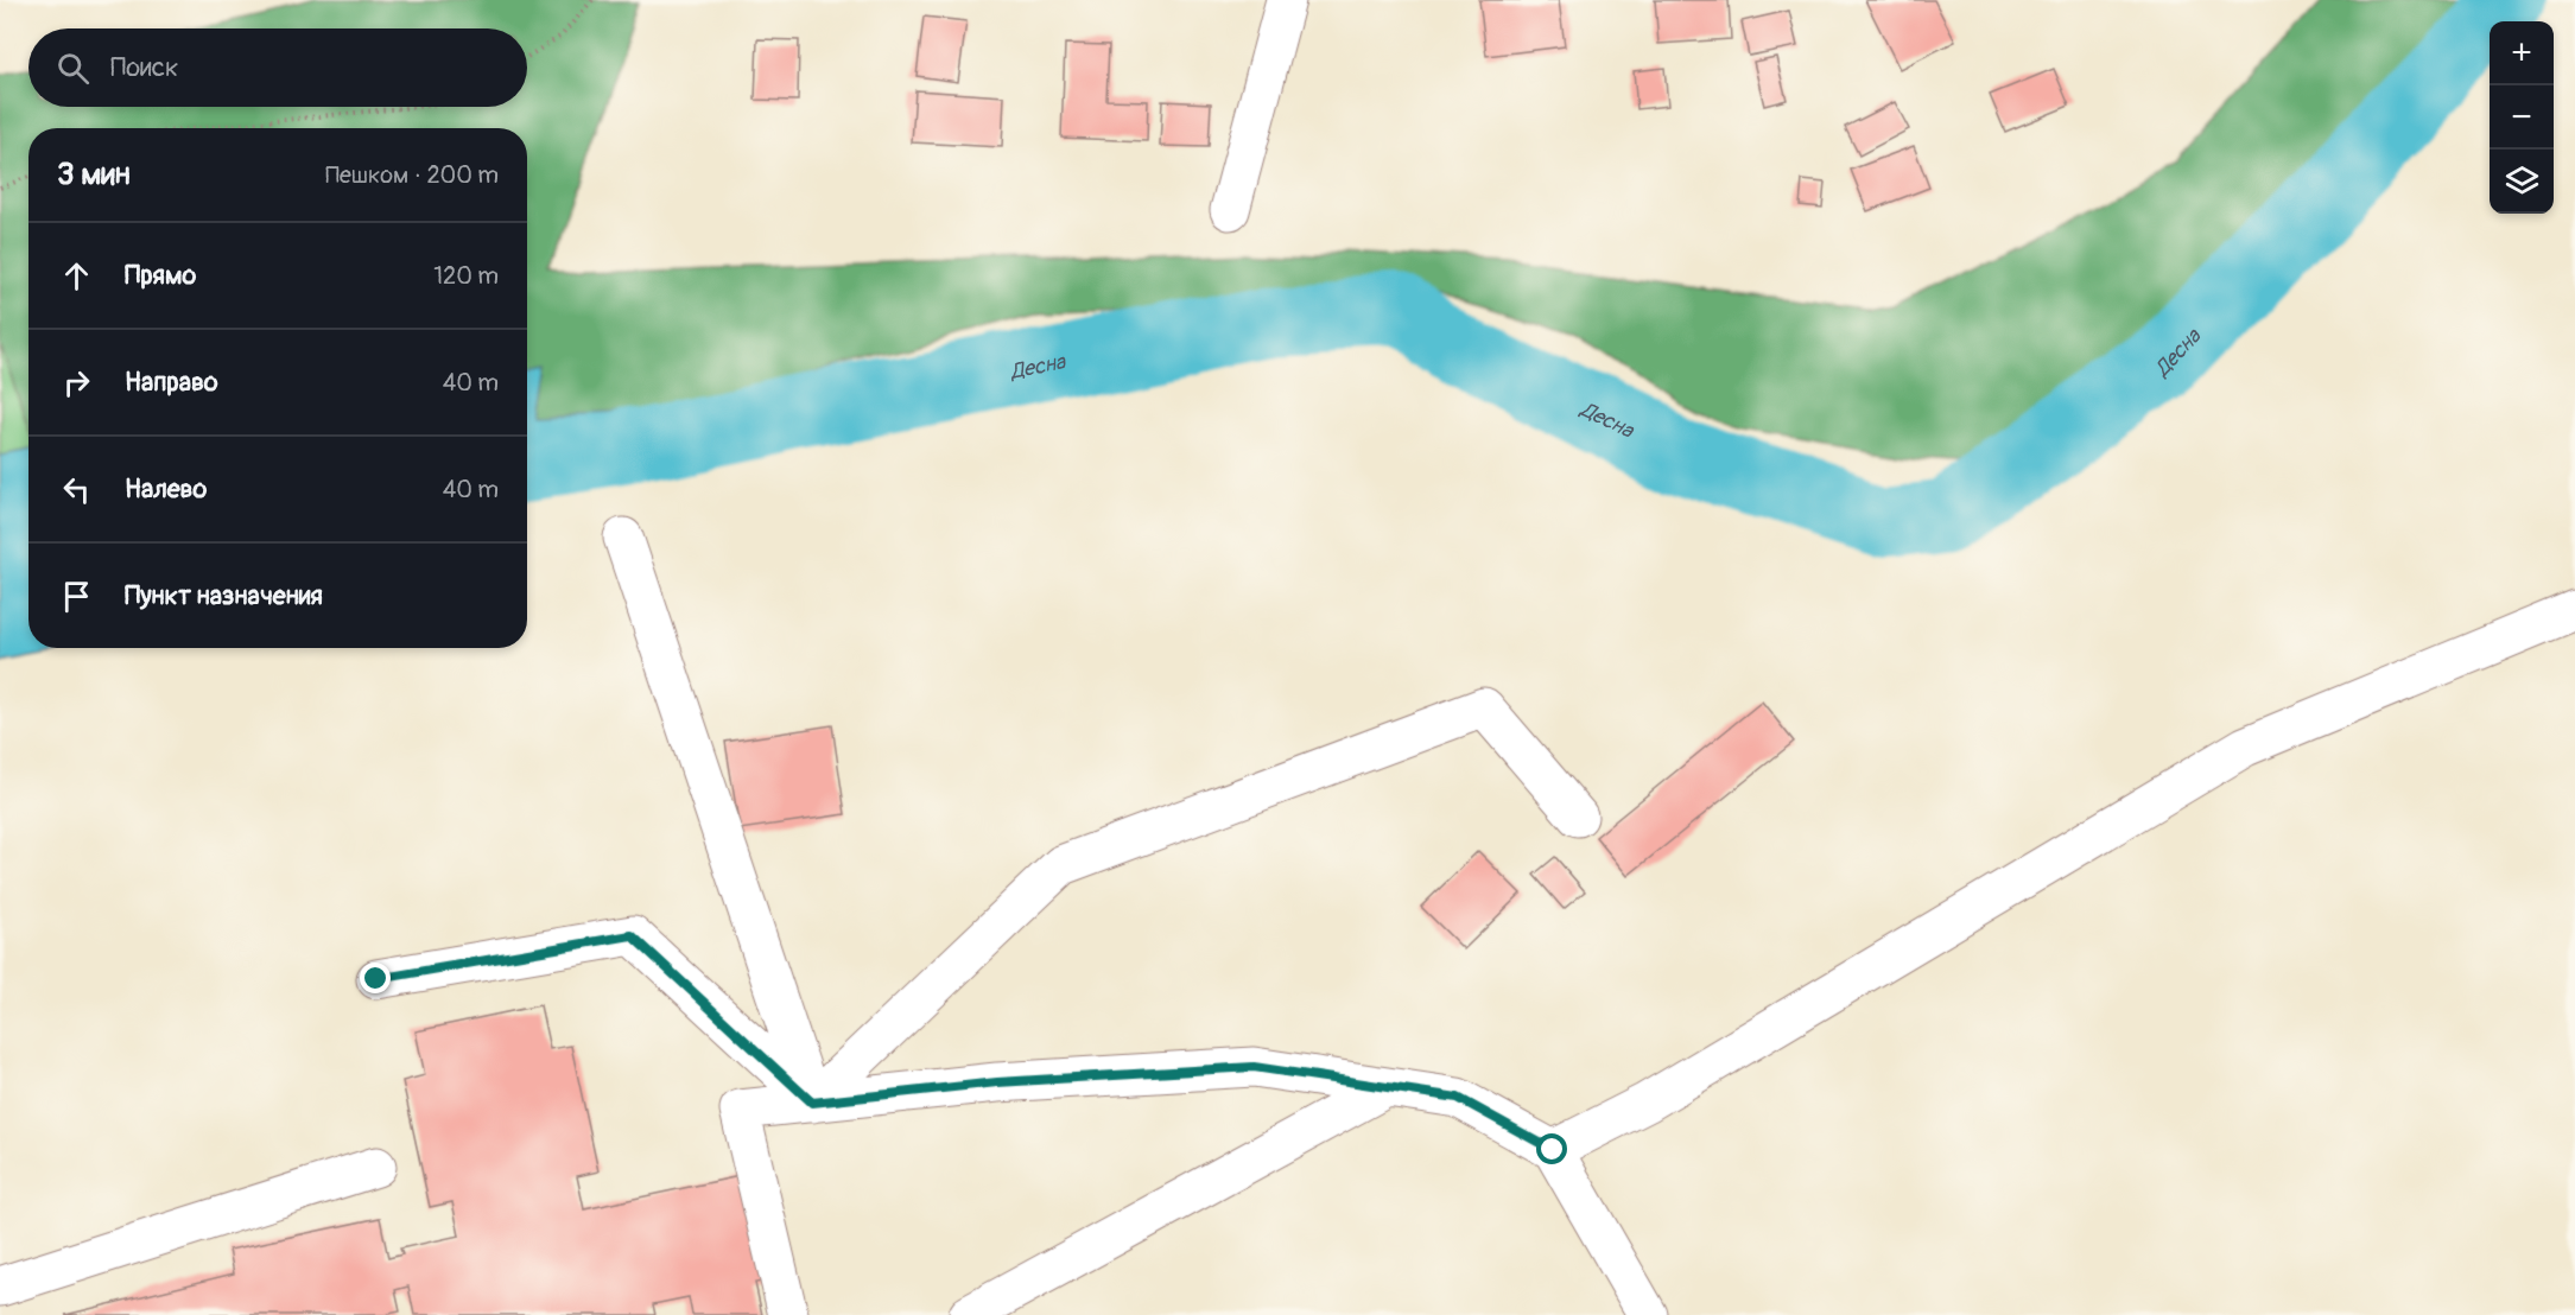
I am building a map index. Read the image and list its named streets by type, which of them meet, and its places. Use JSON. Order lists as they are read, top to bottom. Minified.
{"water":["Десна"],"page":{"map_buttons":["+","−"],"search":"Поиск","heading":["3 мин","Пешком · 200 m"],"list":[["Прямо","120 m"],["Направо","40 m"],["Налево","40 m"],"Пункт назначения"]}}
